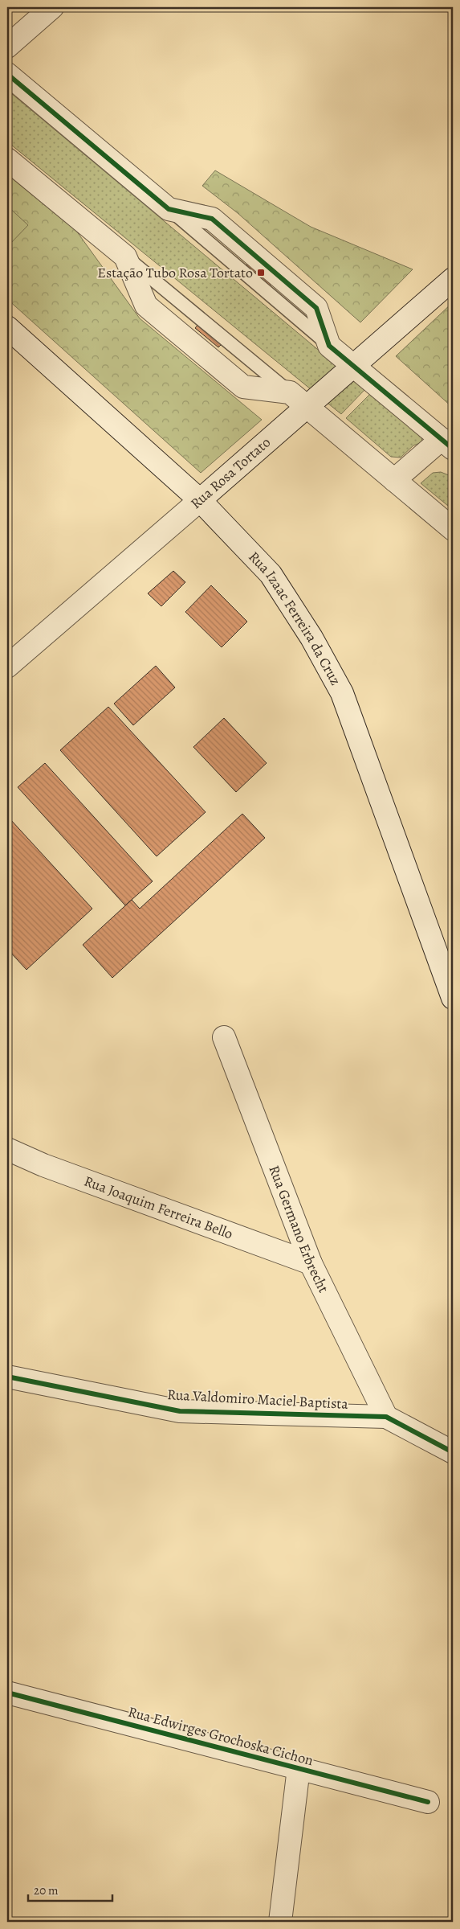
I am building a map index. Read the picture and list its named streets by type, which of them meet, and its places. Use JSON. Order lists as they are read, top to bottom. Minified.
{"streets":{"street":["Rua Rosa Tortato","Rua Izaac Ferreira da Cruz","Rua Joaquim Ferreira Bello","Rua Germano Erbrecht","Rua Valdomiro Maciel Baptista","Rua Edwirges Grochoska Cichon"]},"crossings":[["Rua Rosa Tortato","Rua Izaac Ferreira da Cruz"],["Rua Joaquim Ferreira Bello","Rua Germano Erbrecht"],["Rua Germano Erbrecht","Rua Valdomiro Maciel Baptista"]],"places":{"transit":["Estação Tubo Rosa Tortato"]},"scale_bar":"20 m"}
